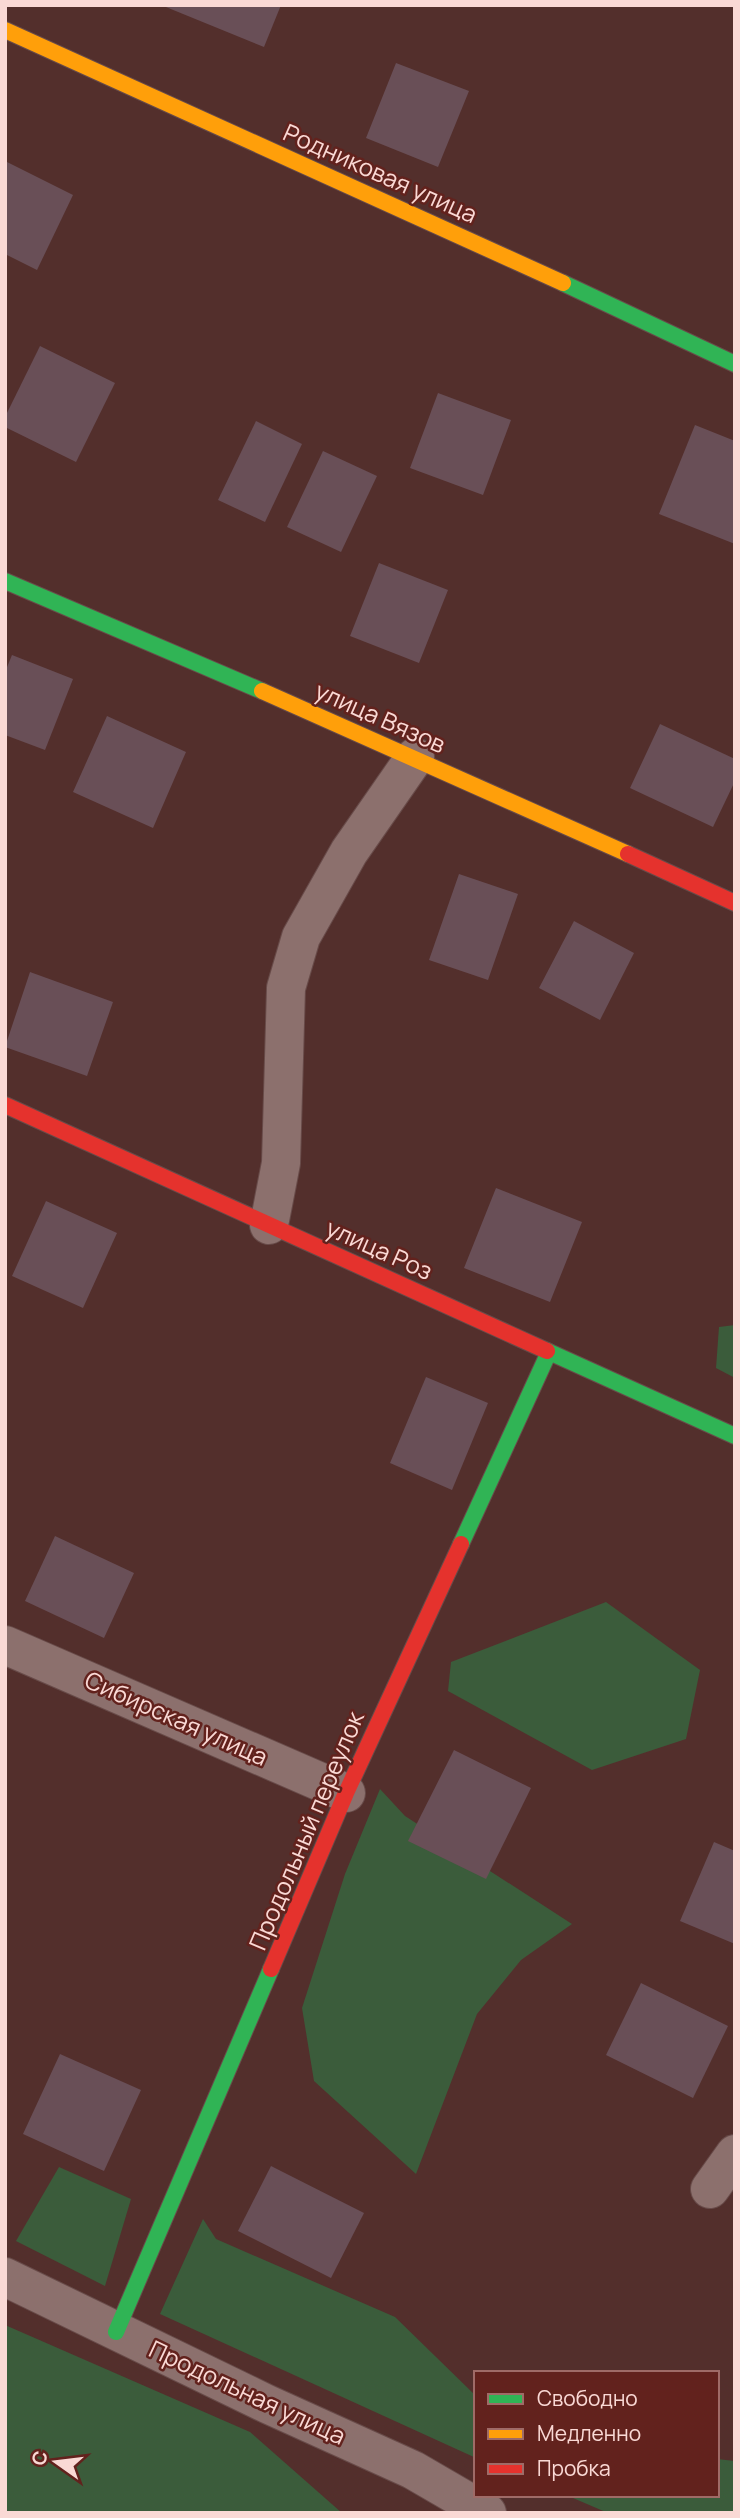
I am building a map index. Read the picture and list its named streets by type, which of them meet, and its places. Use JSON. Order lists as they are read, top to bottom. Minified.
{"streets":{"street":["Родниковая улица","улица Вязов","улица Роз","Сибирская улица","Продольный переулок","Продольная улица"]},"crossings":[["улица Роз","Продольный переулок"],["Сибирская улица","Продольный переулок"],["Продольный переулок","Продольная улица"]],"legend":["Свободно","Медленно","Пробка"],"north":"left"}
